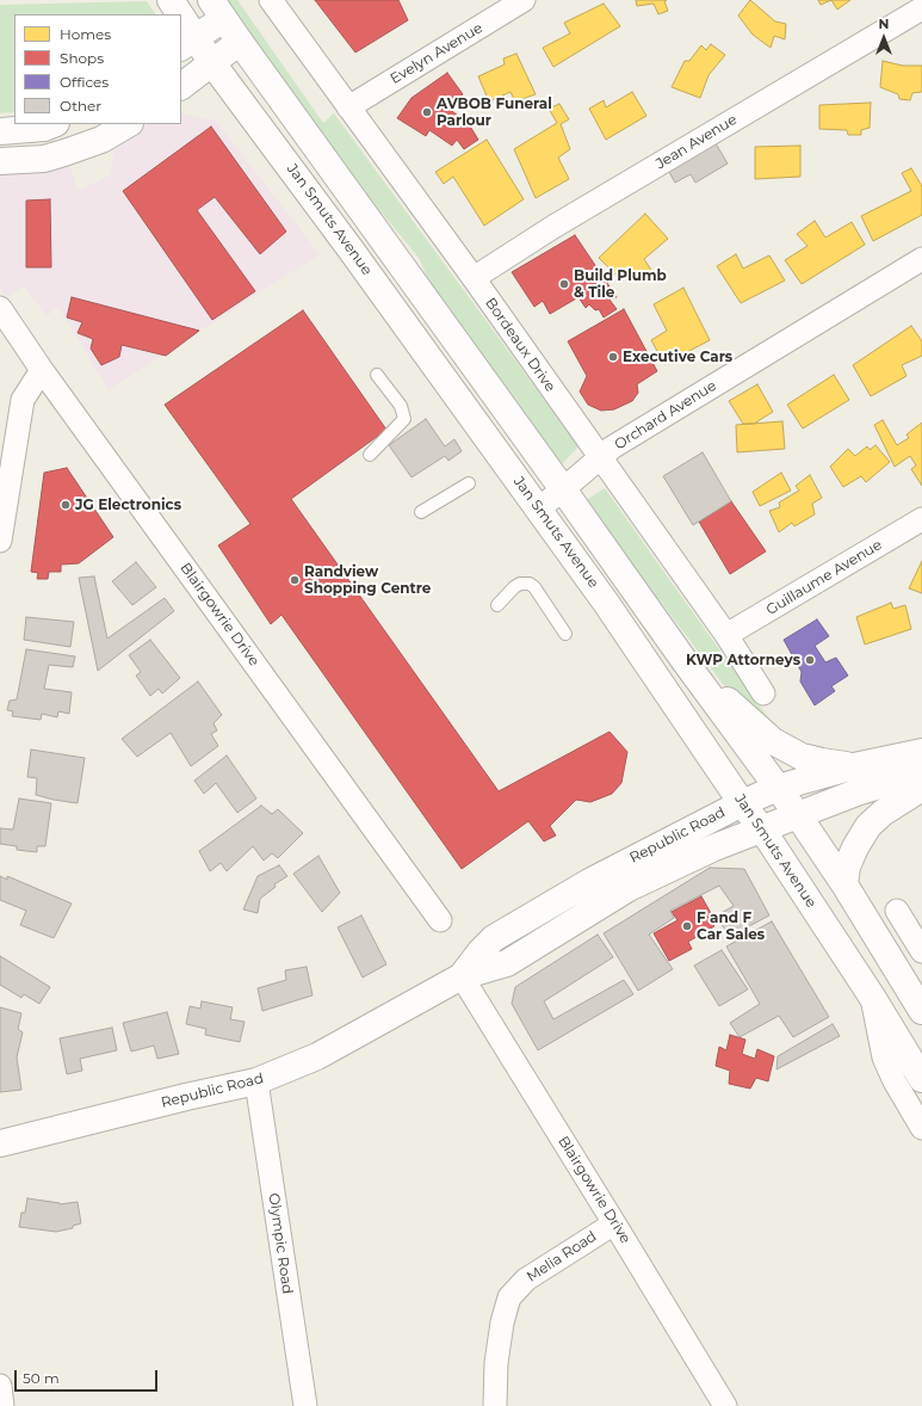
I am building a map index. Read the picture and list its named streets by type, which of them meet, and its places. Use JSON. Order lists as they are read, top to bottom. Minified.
{"streets":{"main road":["Jan Smuts Avenue","Republic Road"],"street":["Evelyn Avenue","Jean Avenue","Bordeaux Drive","Orchard Avenue","Guillaume Avenue","Blairgowrie Drive","Olympic Road","Melia Road"]},"crossings":[["Evelyn Avenue","Bordeaux Drive"],["Jean Avenue","Bordeaux Drive"],["Jan Smuts Avenue","Orchard Avenue"],["Jan Smuts Avenue","Republic Road"],["Bordeaux Drive","Orchard Avenue"],["Bordeaux Drive","Guillaume Avenue"],["Blairgowrie Drive","Republic Road"],["Blairgowrie Drive","Melia Road"],["Republic Road","Olympic Road"]],"places":["AVBOB Funeral Parlour","Build Plumb & Tile","Executive Cars","JG Electronics","Randview Shopping Centre","KWP Attorneys","F and F Car Sales"],"legend":["Homes","Shops","Offices","Other"],"scale_bar":"50 m","north":"top"}
